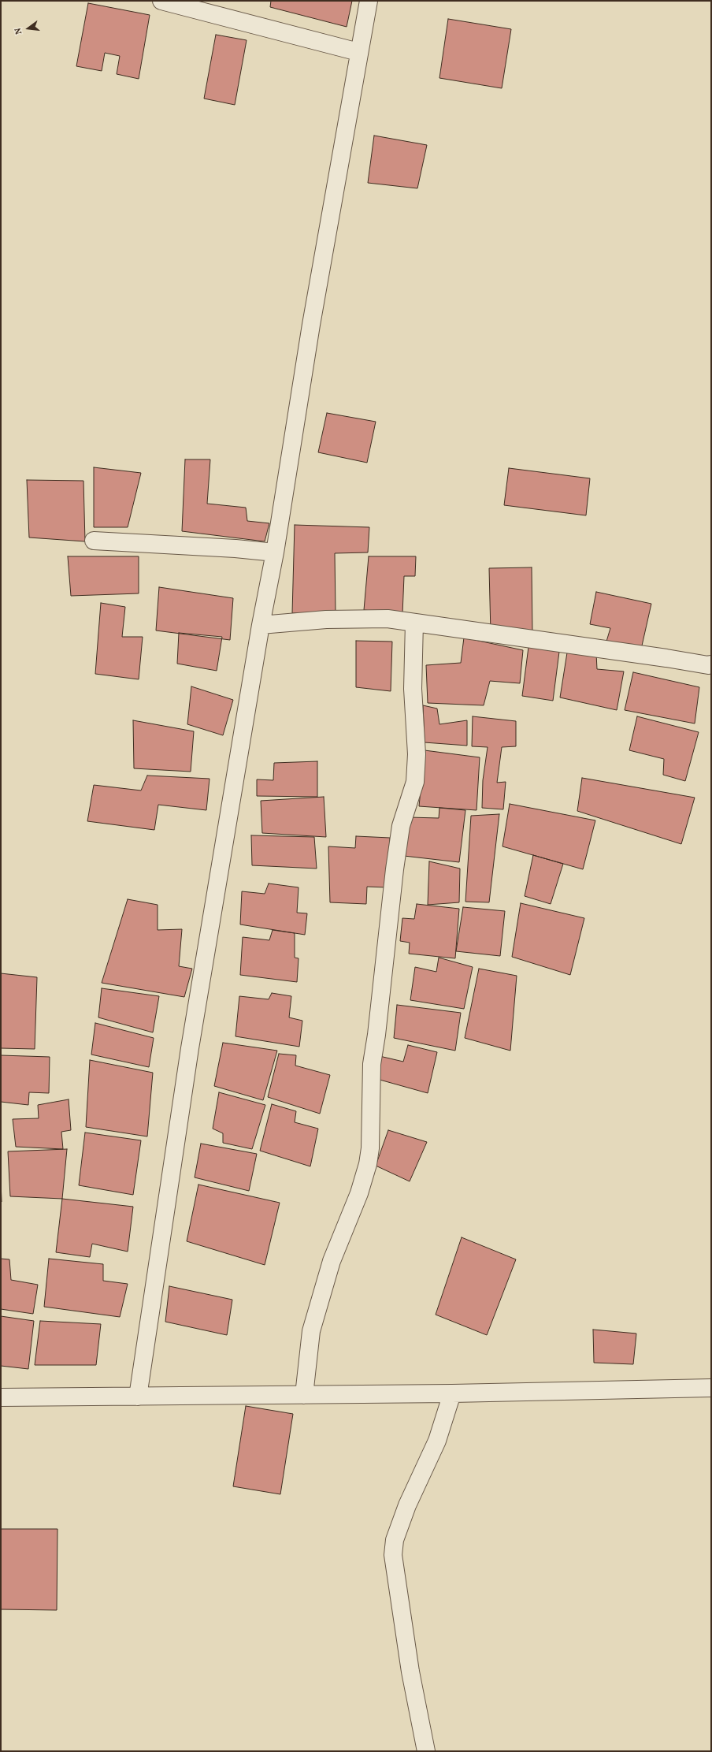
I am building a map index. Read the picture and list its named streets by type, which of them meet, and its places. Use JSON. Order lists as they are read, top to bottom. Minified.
{"north":"left"}
